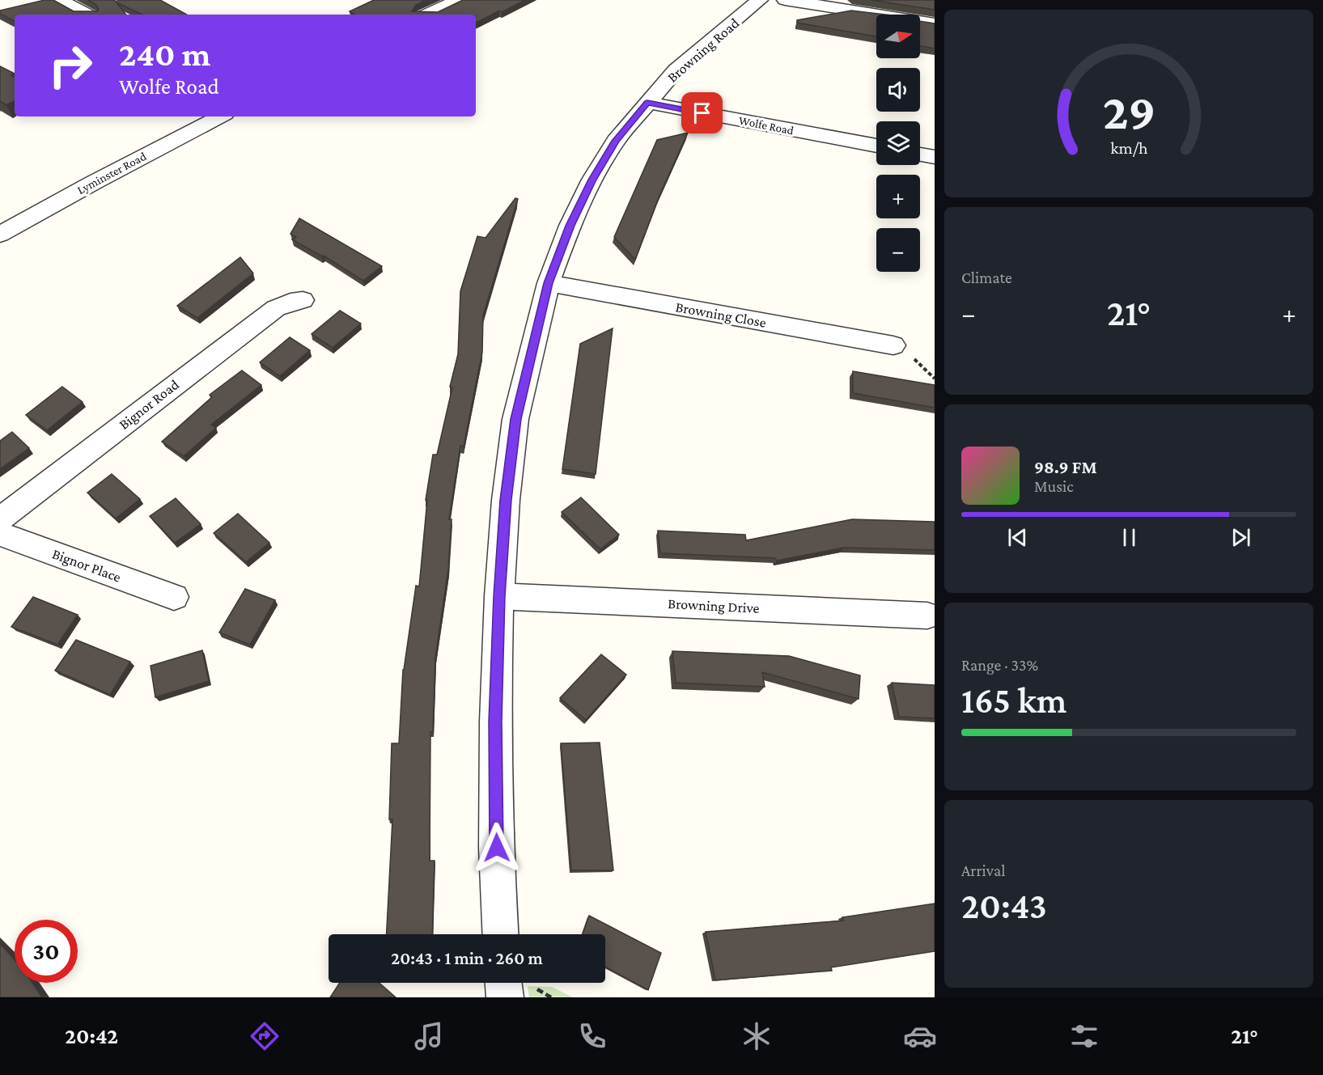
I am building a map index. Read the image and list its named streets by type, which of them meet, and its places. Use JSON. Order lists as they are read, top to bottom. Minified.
{"streets":{"street":["Browning Road","Wolfe Road","Lyminster Road","Browning Close","Bignor Road","Bignor Place","Browning Drive"]},"crossings":[["Browning Road","Wolfe Road"],["Browning Road","Browning Close"],["Browning Road","Browning Drive"]],"north":"right","page":{"map_buttons":["+","−"],"turn":["240 m","Wolfe Road"],"tile":["Climate",["Range · 33%","165 km"],["Arrival","20:43"]],"heat":["−","21°","+"],"song":["98.9 FM","Music"],"limit":"30","trip":"20:43 · 1 min · 260 m","tabs":["20:42","21°"],"gauge":["29","km/h"]}}
